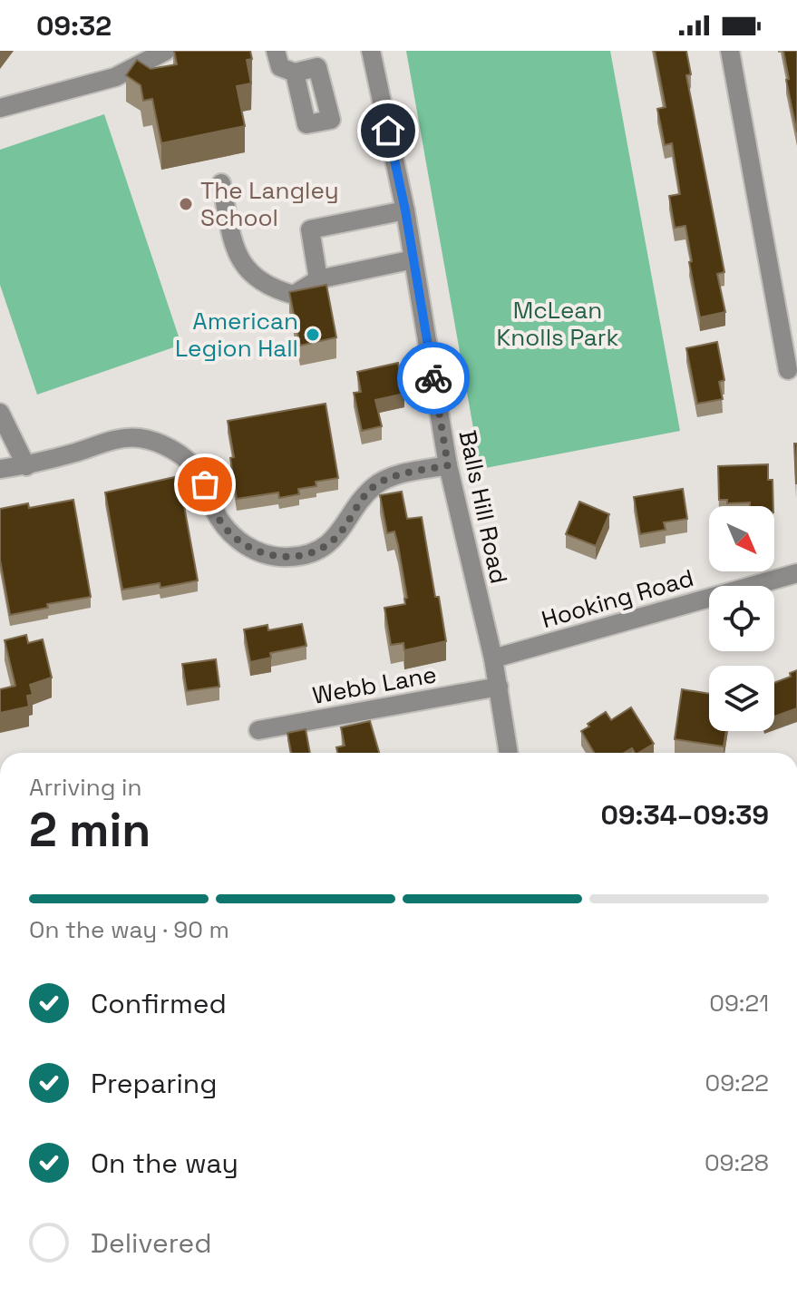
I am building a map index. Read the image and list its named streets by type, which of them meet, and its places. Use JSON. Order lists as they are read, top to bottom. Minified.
{"streets":{"street":["Balls Hill Road","Hooking Road","Webb Lane"]},"crossings":[["Balls Hill Road","Hooking Road"],["Balls Hill Road","Webb Lane"]],"parks":["McLean Knolls Park"],"places":["The Langley School","American Legion Hall"],"north":"bottom right","page":{"status":"09:32","heading":["2 min","Arriving in","09:34–09:39"],"bar":"On the way · 90 m","list":[["Confirmed","09:21"],["Preparing","09:22"],["On the way","09:28"],"Delivered"]}}
